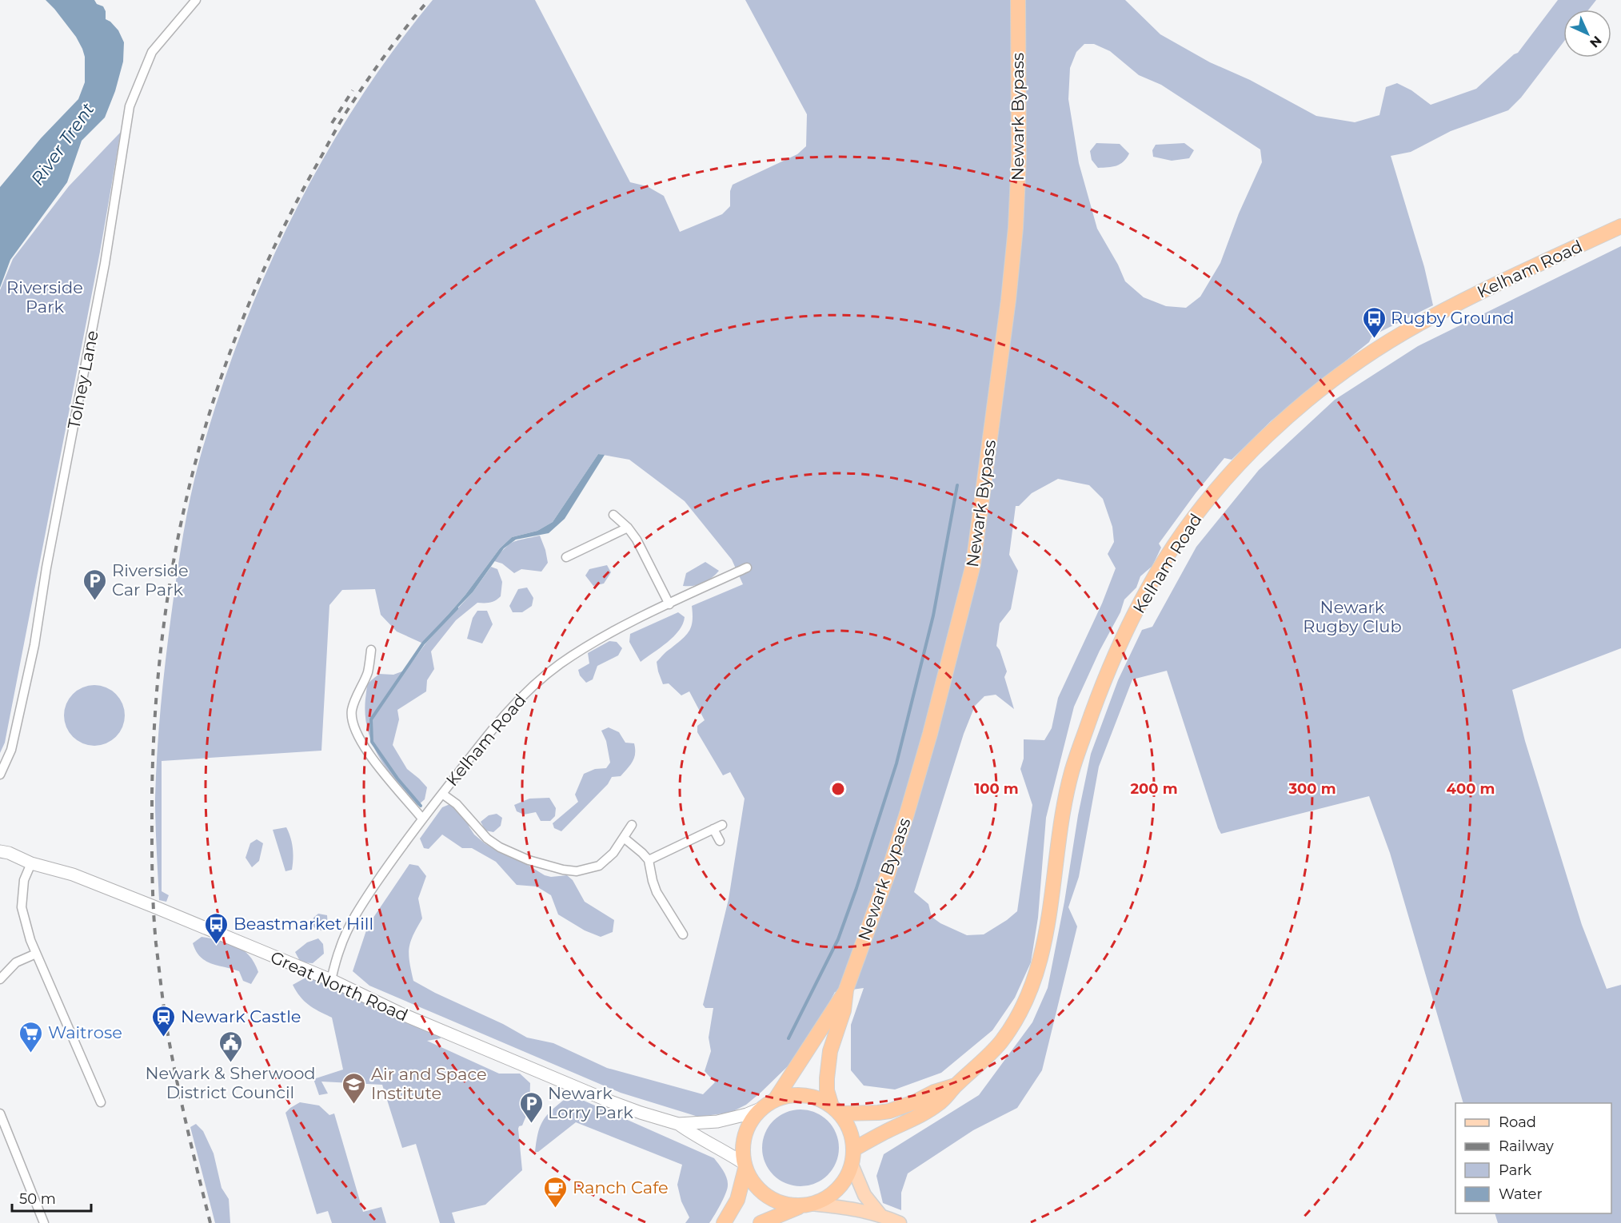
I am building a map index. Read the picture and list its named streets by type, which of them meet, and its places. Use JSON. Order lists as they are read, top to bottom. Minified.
{"streets":{"highway":["Newark Bypass","Kelham Road"],"main road":["Great North Road"],"street":["Tolney Lane"]},"crossings":[["Newark Bypass","Kelham Road"],["Newark Bypass","Great North Road"],["Kelham Road","Great North Road"]],"water":["River Trent"],"parks":["Riverside Park","Newark Rugby Club"],"places":{"bus stop":["Rugby Ground","Beastmarket Hill"],"parking":["Riverside Car Park","Newark Lorry Park"],"station":["Newark Castle"],"supermarket":["Waitrose"],"public building":["Newark & Sherwood District Council"],"school or university":["Air and Space Institute"],"cafe":["Ranch Cafe"]},"legend":["Road","Railway","Park","Water"],"scale_bar":"50 m","north":"bottom right","rings":["100 m","200 m","300 m","400 m"]}
